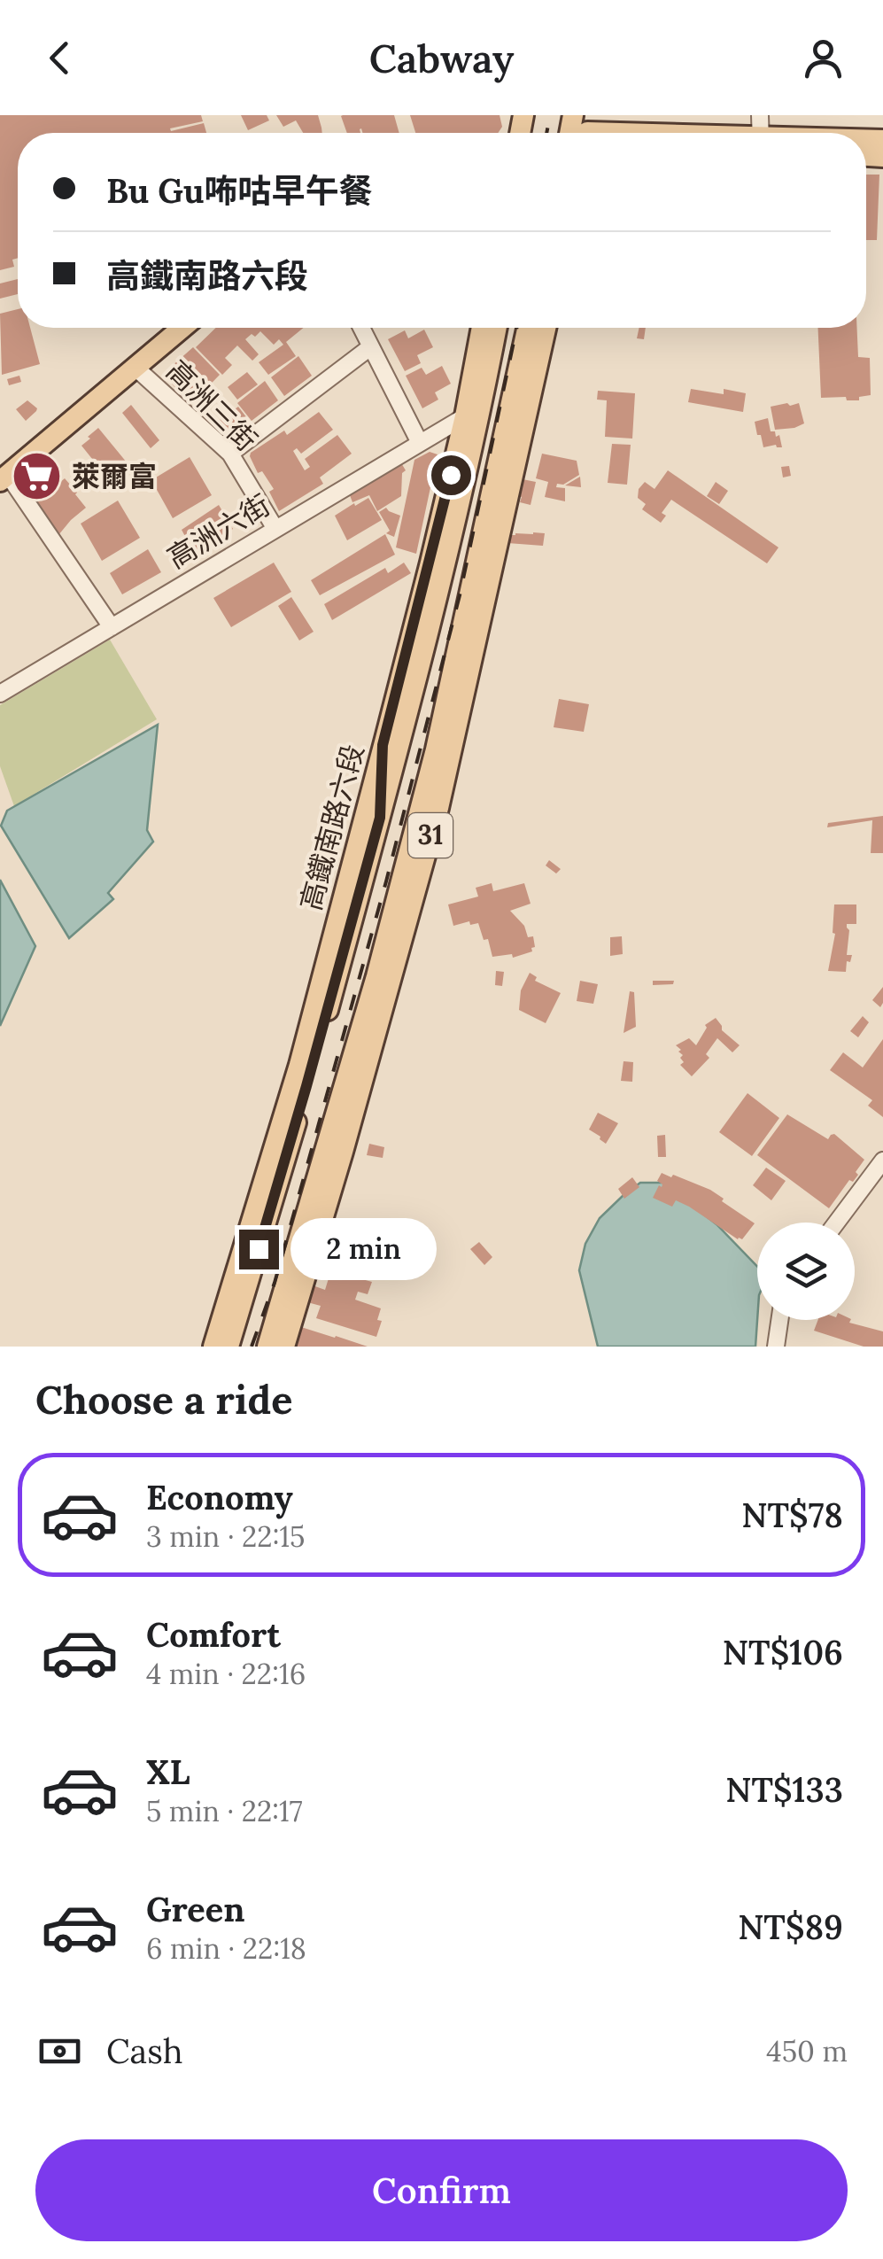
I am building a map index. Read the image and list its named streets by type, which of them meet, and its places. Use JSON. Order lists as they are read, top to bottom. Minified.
{"streets":{"main road":["高鐵南路六段","31"],"street":["高洲三街","高洲六街"]},"crossings":[["高洲三街","高洲六街"],["高洲六街","高鐵南路六段"]],"places":{"supermarket":["萊爾富"]},"page":{"header":"Cabway","banner":["Bu Gu咘咕早午餐","高鐵南路六段"],"bubble":"2 min","heading":"Choose a ride","list":[{"name":"Economy","note":"3 min · 22:15","value":"NT$78"},{"name":"Comfort","note":"4 min · 22:16","value":"NT$106"},{"name":"XL","note":"5 min · 22:17","value":"NT$133"},{"name":"Green","note":"6 min · 22:18","value":"NT$89"}],"pay":["Cash","450 m"],"buttons":"Confirm"}}
